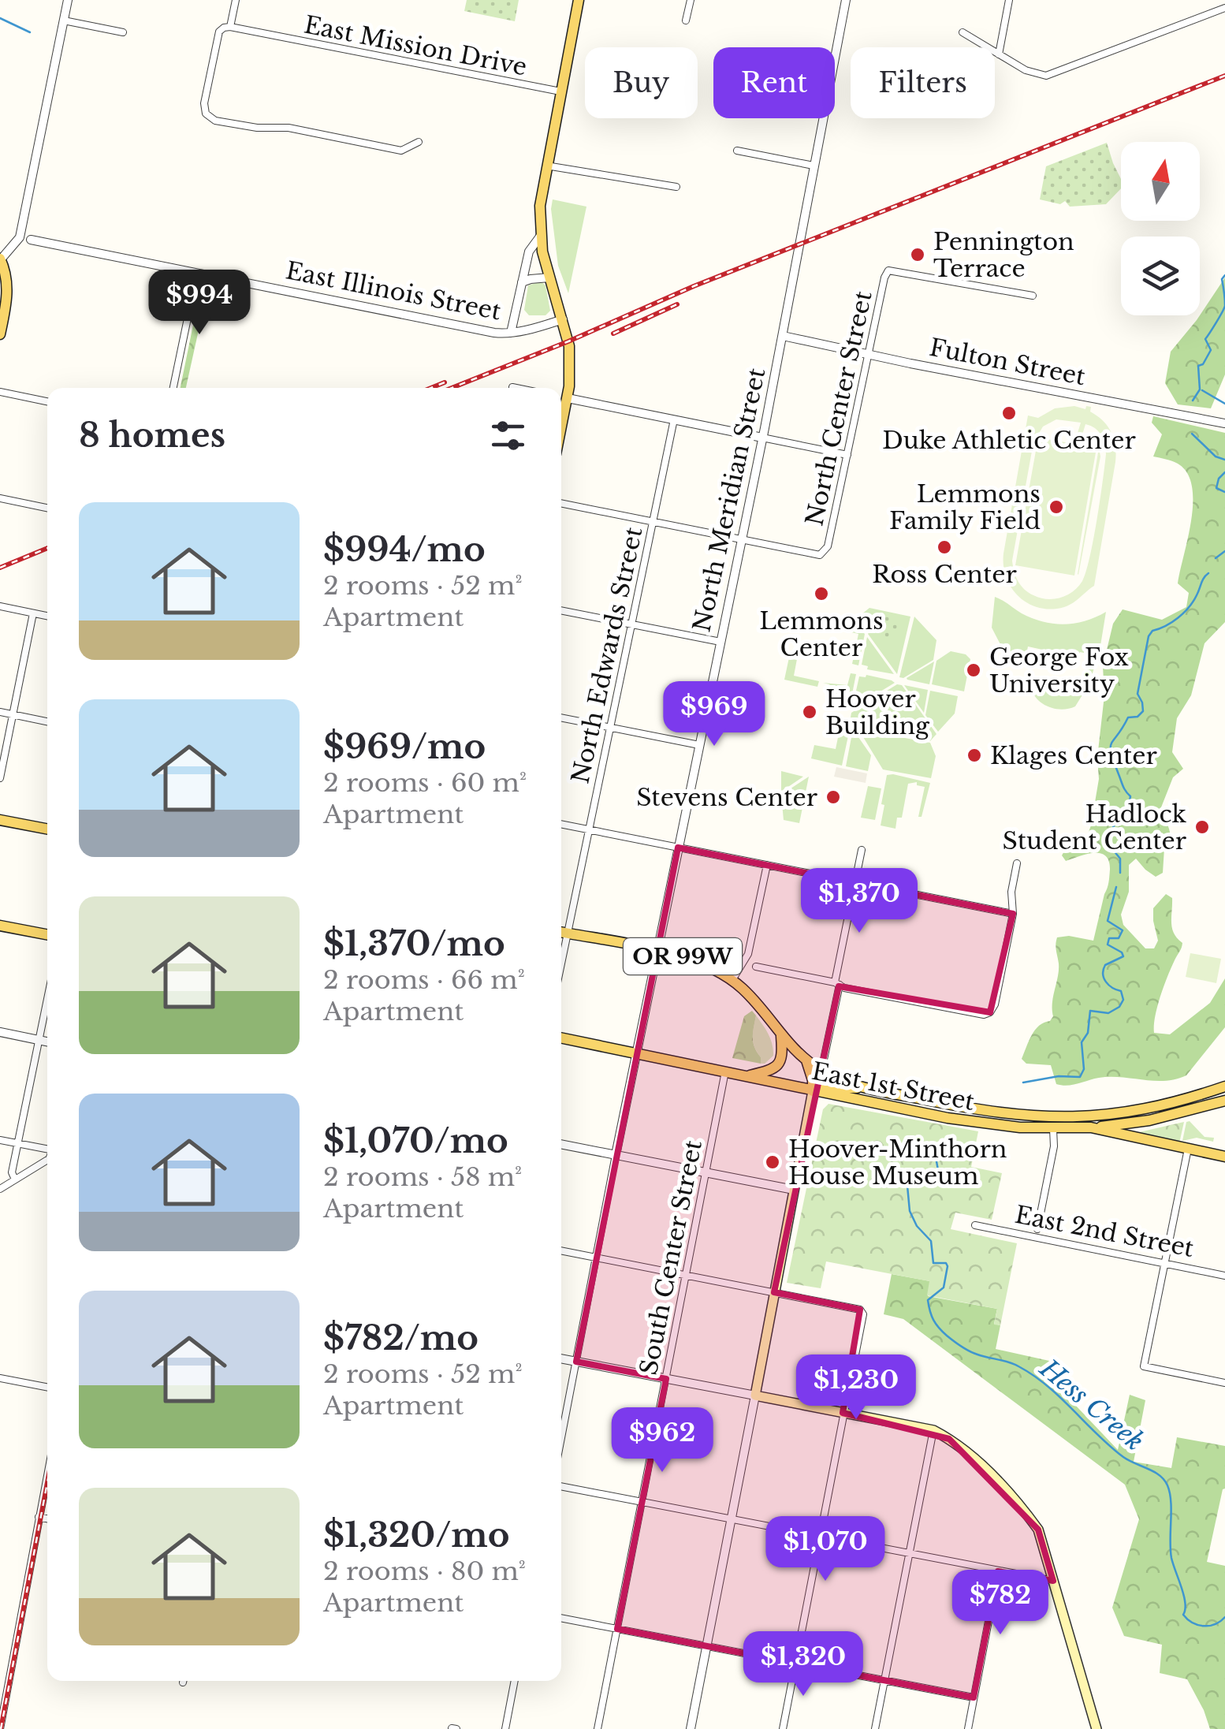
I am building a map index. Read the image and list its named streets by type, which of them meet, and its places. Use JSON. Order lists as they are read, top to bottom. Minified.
{"streets":{"main road":["OR 99W","East 1st Street"],"street":["East Mission Drive","East Illinois Street","Fulton Street","North Center Street","North Meridian Street","North Edwards Street","East 2nd Street","South Center Street"]},"crossings":[["Fulton Street","North Center Street"],["Fulton Street","North Meridian Street"],["North Center Street","North Meridian Street"],["North Meridian Street","OR 99W"],["North Meridian Street","East 1st Street"],["North Edwards Street","OR 99W"],["OR 99W","East 1st Street"],["East 1st Street","South Center Street"]],"water":["Hess Creek"],"places":["Pennington Terrace","Duke Athletic Center","Lemmons Family Field","Ross Center","Lemmons Center","George Fox University","Hoover Building","Klages Center","Stevens Center","Hadlock Student Center","Hoover-Minthorn House Museum"],"north":"top","page":{"chip":["Buy","Rent","Filters"],"price":["$994","$969","$1,370","$1,230","$962","$1,070","$782","$1,320"],"heading":"8 homes","list":[{"name":"$994/mo","note":"2 rooms · 52 m² · Apartment"},{"name":"$969/mo","note":"2 rooms · 60 m² · Apartment"},{"name":"$1,370/mo","note":"2 rooms · 66 m² · Apartment"},{"name":"$1,070/mo","note":"2 rooms · 58 m² · Apartment"},{"name":"$782/mo","note":"2 rooms · 52 m² · Apartment"},{"name":"$1,320/mo","note":"2 rooms · 80 m² · Apartment"}]}}
